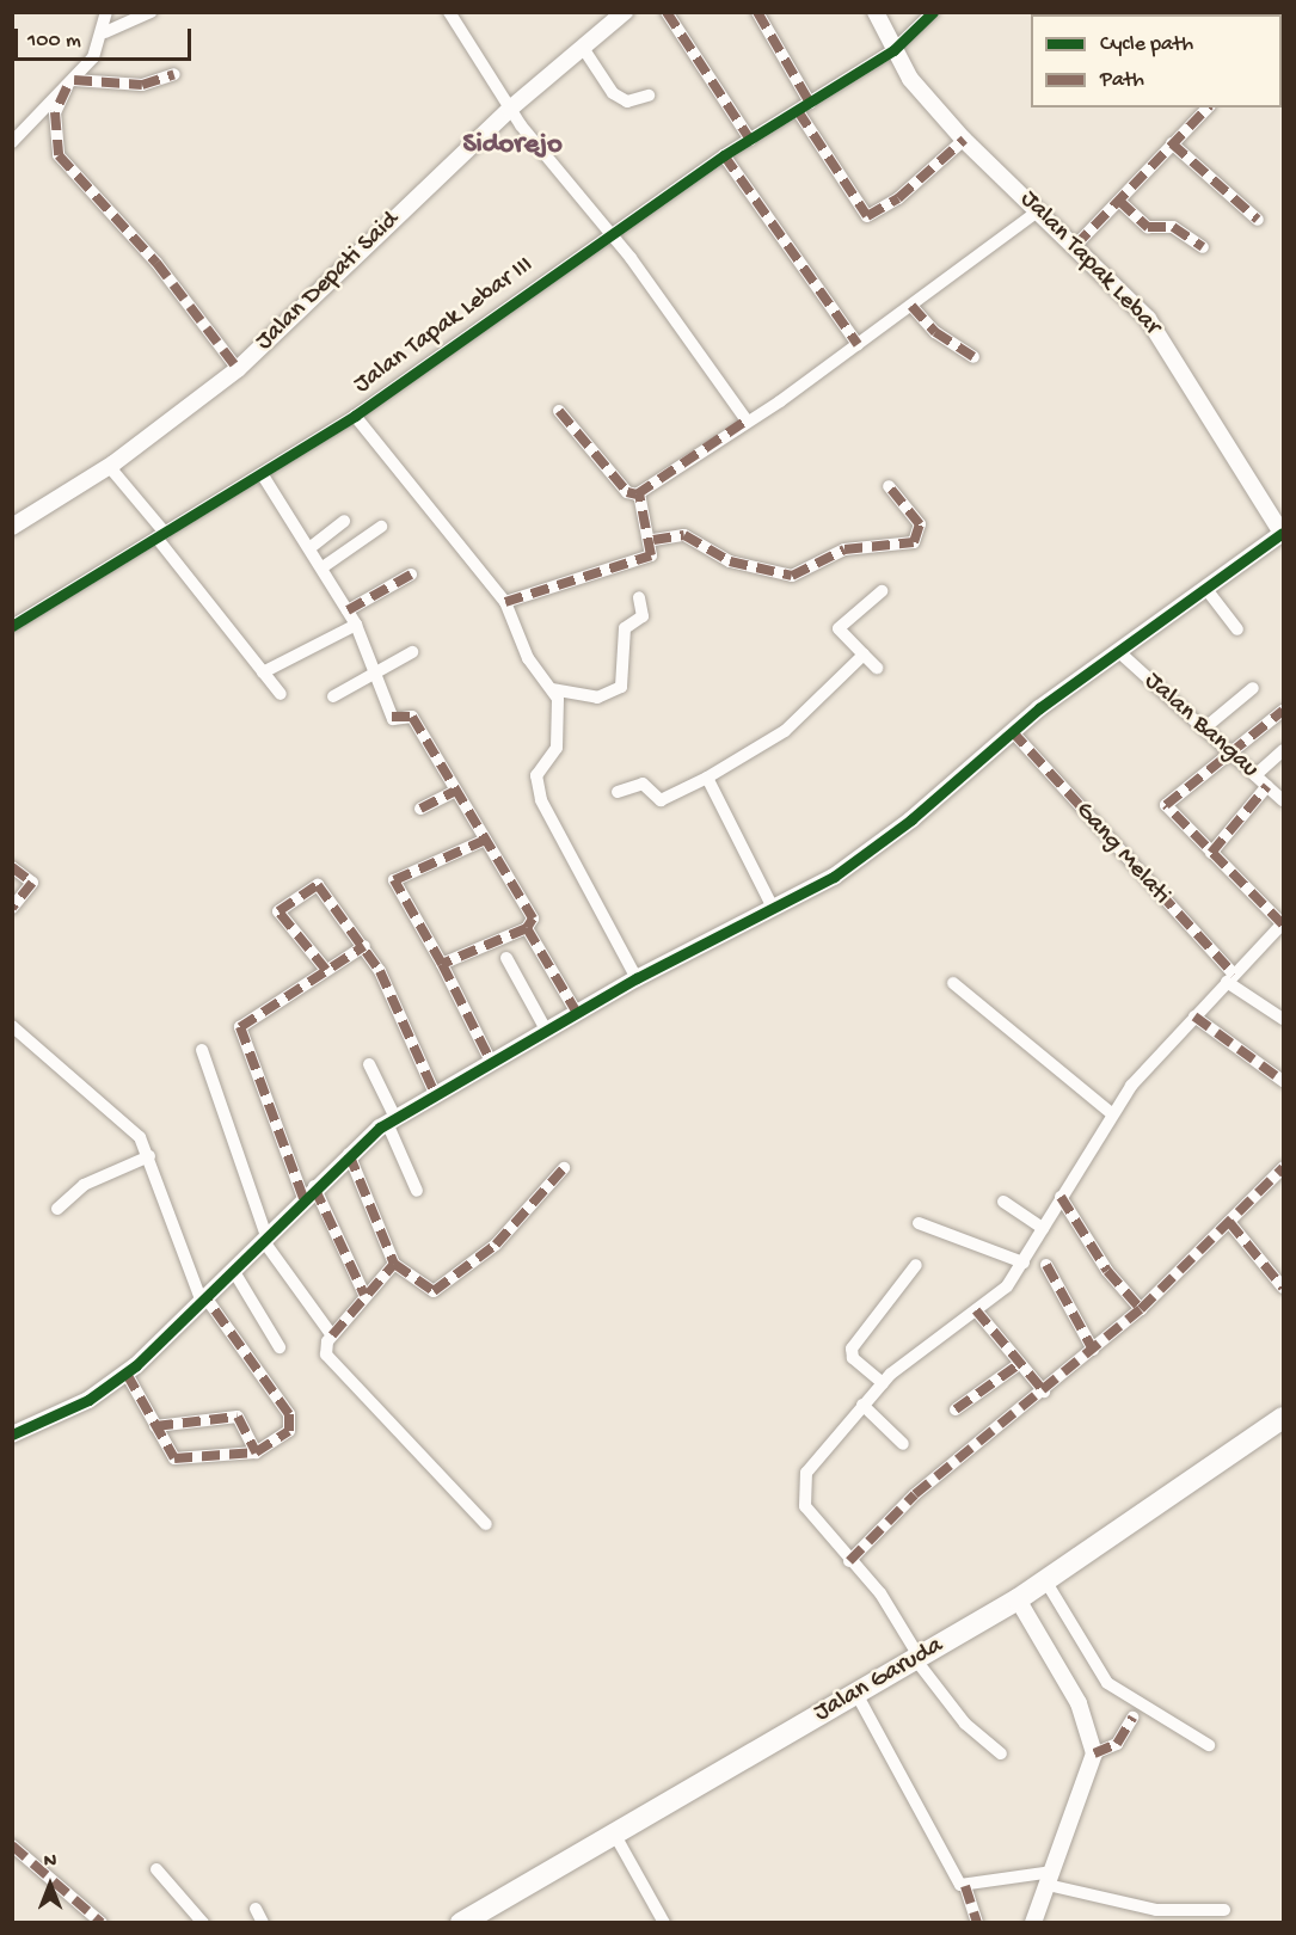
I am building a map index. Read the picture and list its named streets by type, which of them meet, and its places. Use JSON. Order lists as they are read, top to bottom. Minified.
{"streets":{"highway":["Jalan Garuda"],"street":["Jalan Tapak Lebar","Jalan Depati Said","Jalan Tapak Lebar III","Jalan Bangau","Gang Melati"]},"crossings":[["Jalan Tapak Lebar","Jalan Tapak Lebar III"]],"districts":["Sidorejo"],"legend":["Cycle path","Path"],"scale_bar":"100 m","north":"top"}
